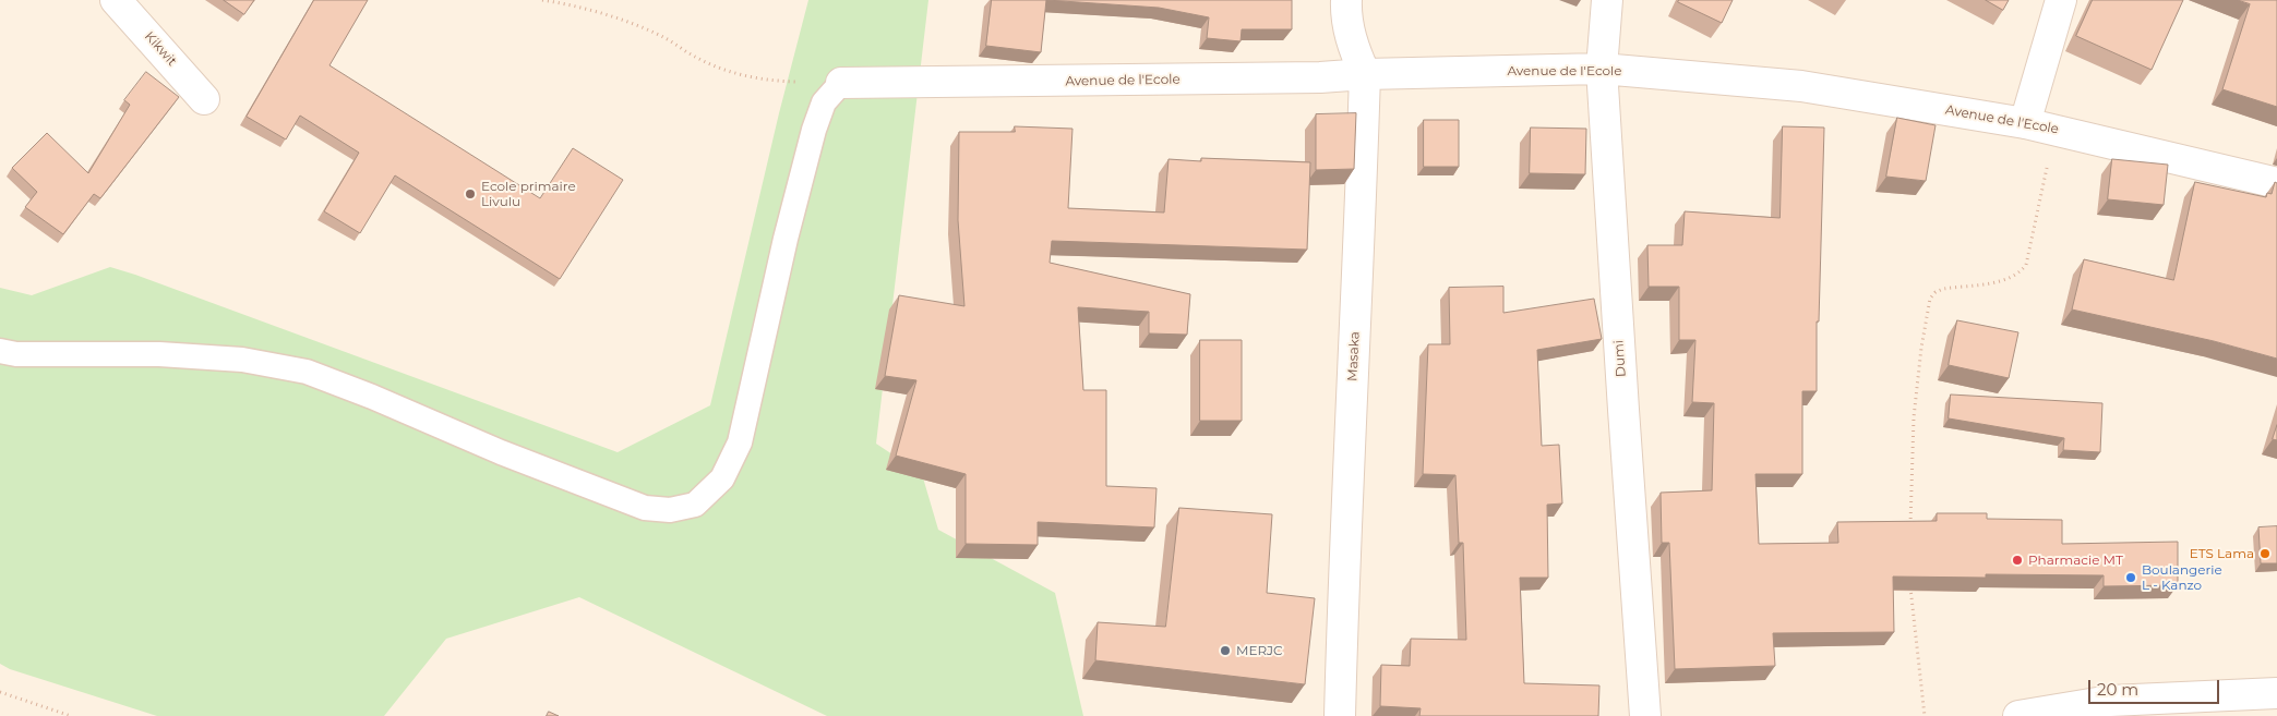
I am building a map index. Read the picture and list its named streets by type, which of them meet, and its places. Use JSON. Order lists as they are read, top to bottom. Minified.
{"streets":{"street":["Kikwit","Avenue de l'Ecole","Masaka","Dumi"]},"crossings":[["Avenue de l'Ecole","Masaka"],["Avenue de l'Ecole","Dumi"]],"places":["Ecole primaire Livulu","ETS Lama","Pharmacie MT","Boulangerie L - Kanzo","MERJC"],"scale_bar":"20 m"}
